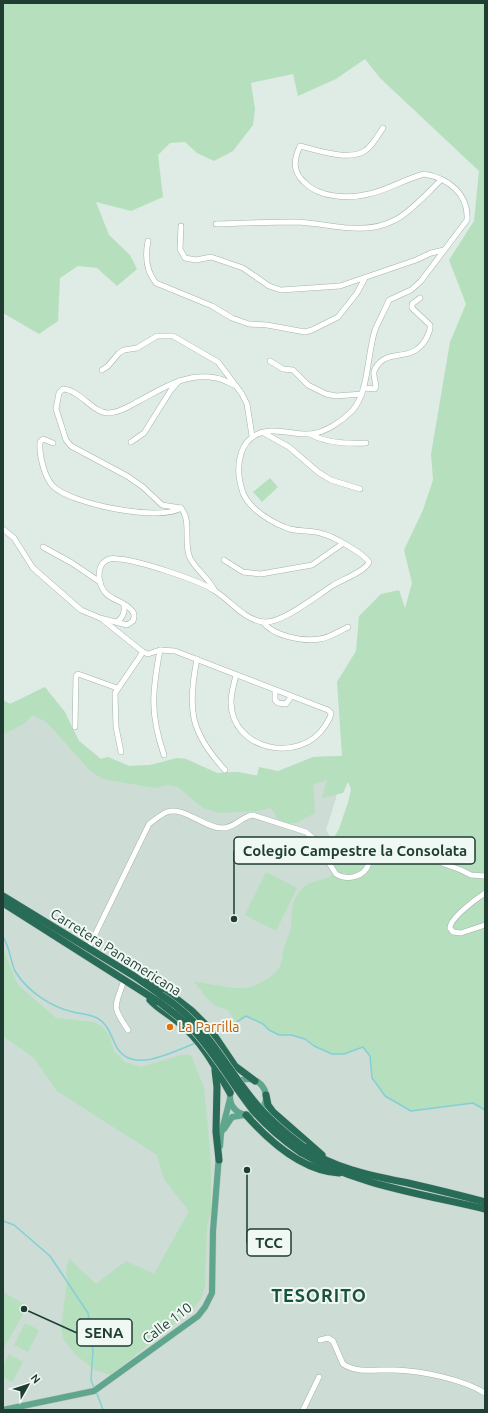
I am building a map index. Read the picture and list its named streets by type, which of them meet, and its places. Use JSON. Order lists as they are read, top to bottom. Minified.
{"streets":{"highway":["Carretera Panamericana"],"main road":["Calle 110"]},"districts":["TESORITO"],"places":["Colegio Campestre la Consolata","La Parrilla","TCC","SENA"],"north":"top right"}
